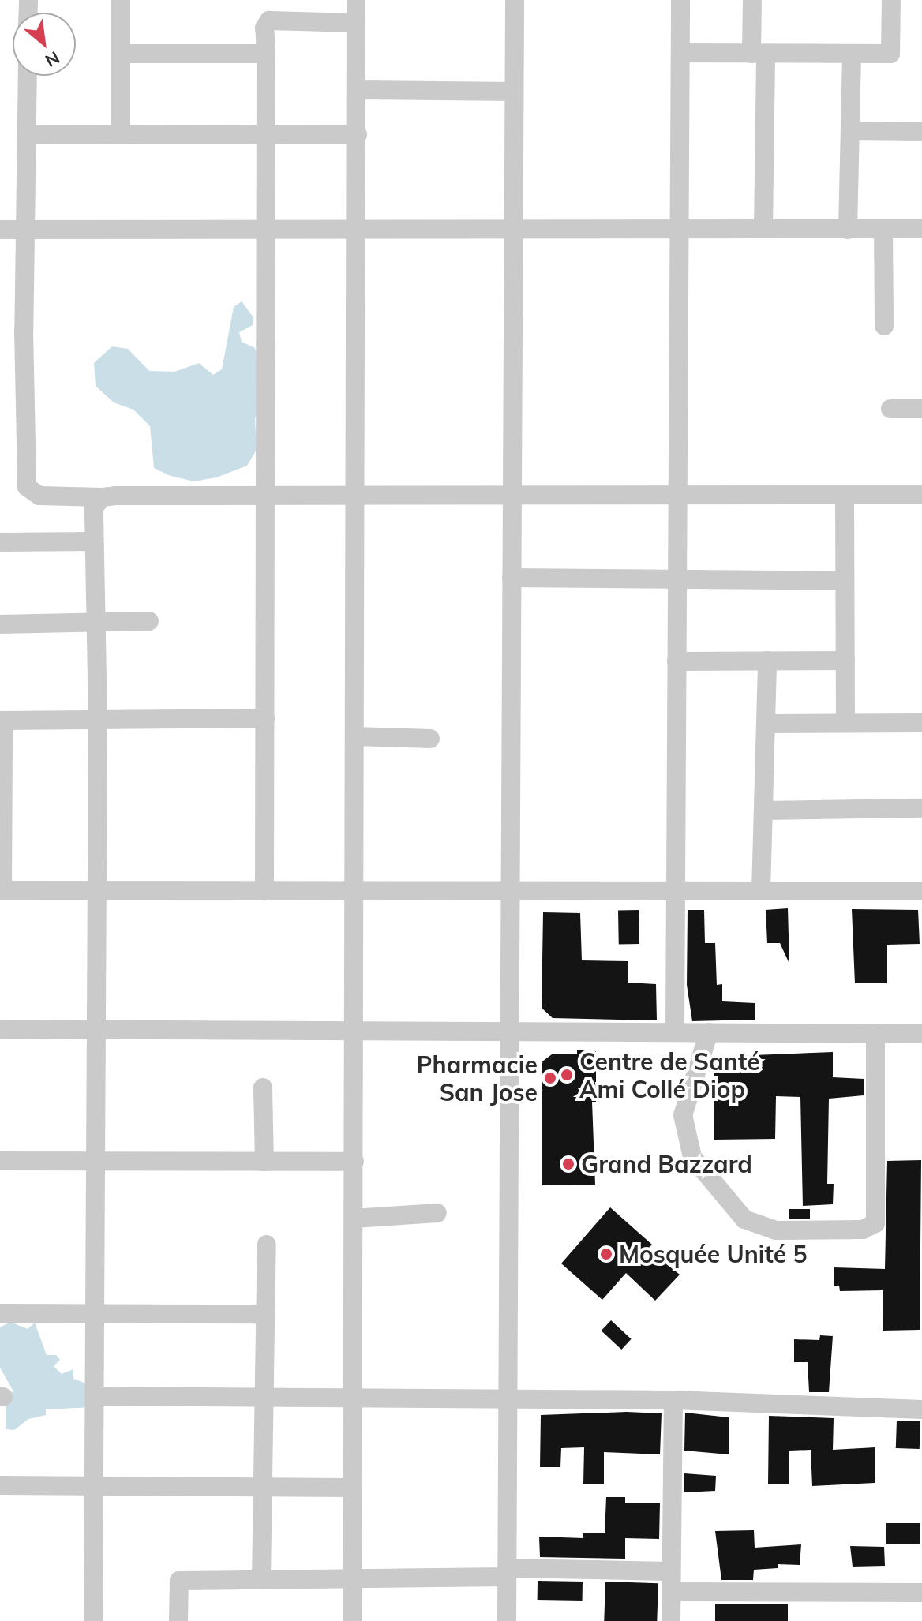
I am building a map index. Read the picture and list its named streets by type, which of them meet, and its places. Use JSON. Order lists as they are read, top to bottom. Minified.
{"places":["Centre de Santé Ami Collé Diop","Pharmacie San Jose","Grand Bazzard","Mosquée Unité 5"],"north":"bottom right"}
